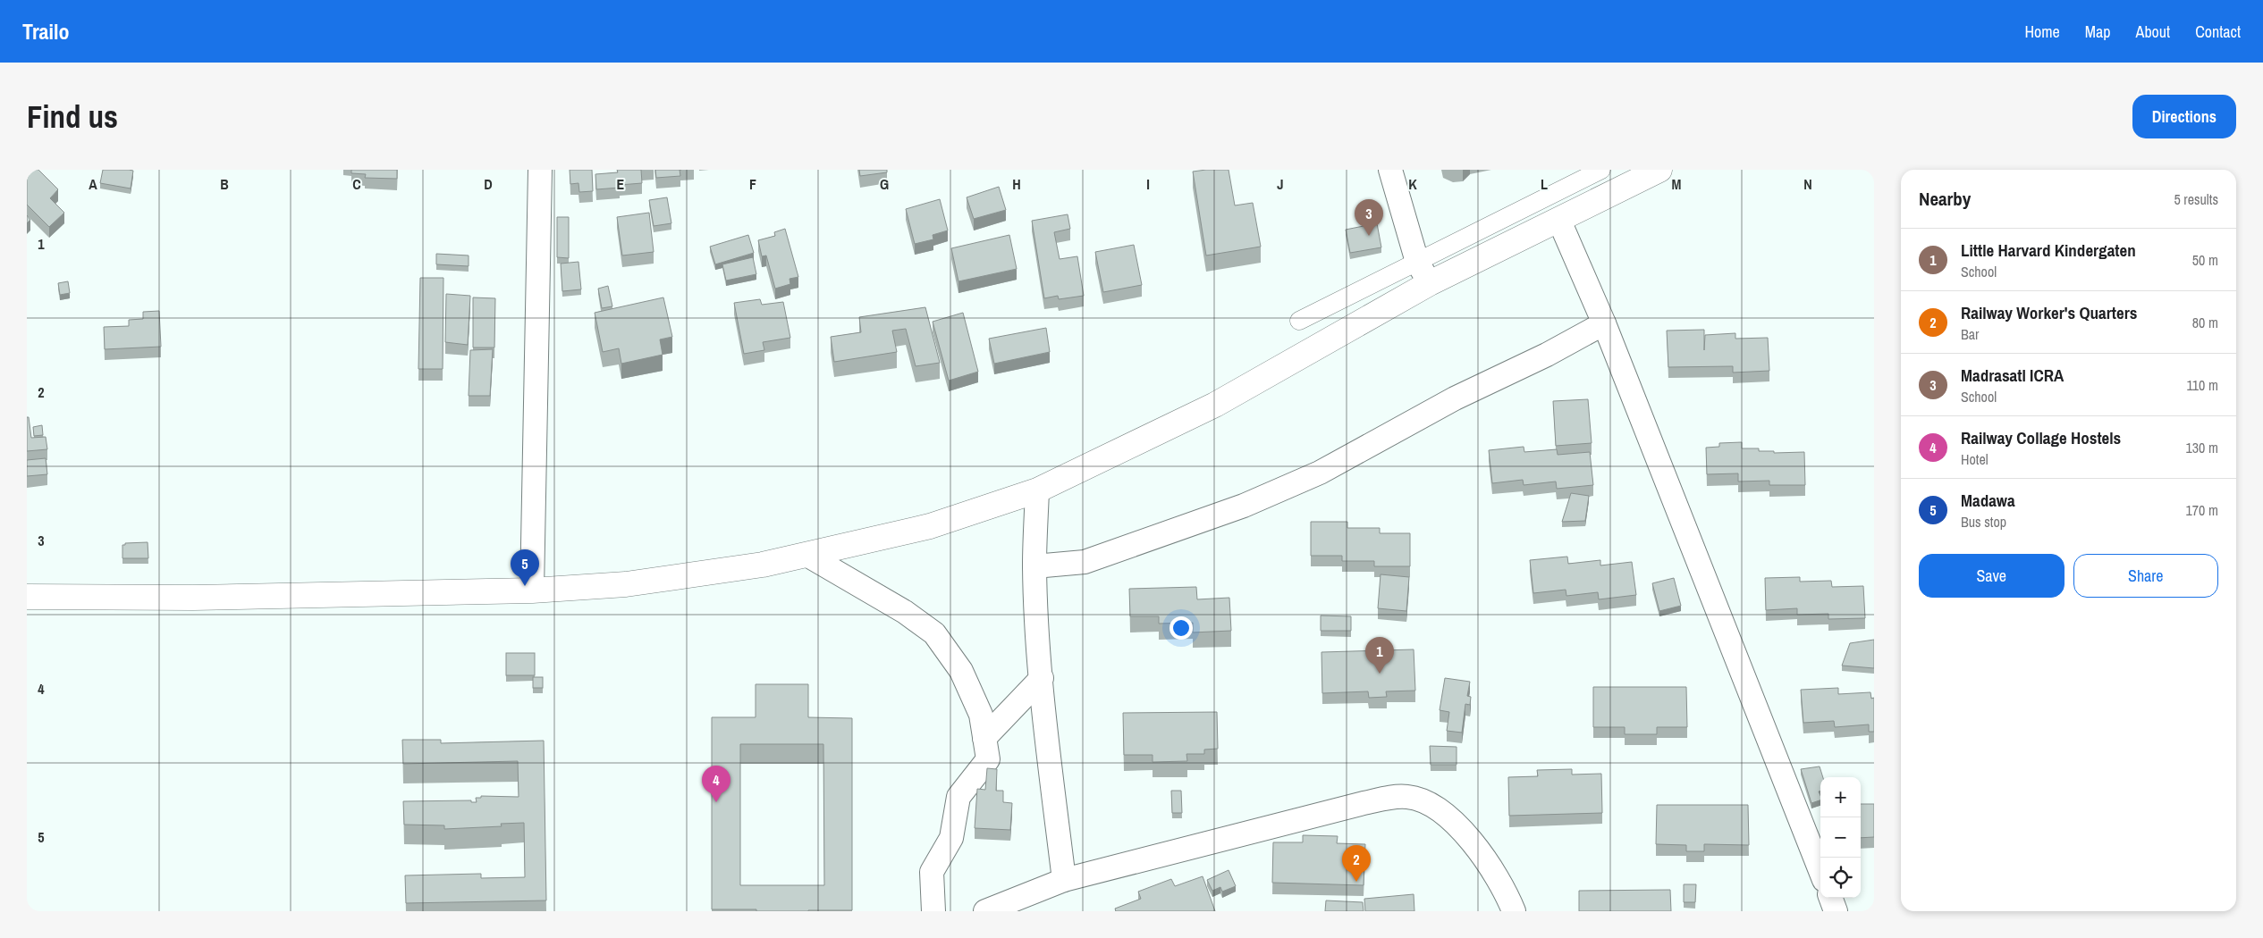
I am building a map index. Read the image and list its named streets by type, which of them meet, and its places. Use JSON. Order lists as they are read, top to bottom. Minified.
{"page":{"header":"Trailo","nav":["Home","Map","About","Contact"],"buttons":["Directions",["Save","Share"]],"title":"Find us","heading":["Nearby","5 results"],"pins":["3","5","1","4","2"],"list":[{"mark":"1","name":"Little Harvard Kindergaten","note":"School","value":"50 m"},{"mark":"2","name":"Railway Worker's Quarters","note":"Bar","value":"80 m"},{"mark":"3","name":"Madrasatl ICRA","note":"School","value":"110 m"},{"mark":"4","name":"Railway Collage Hostels","note":"Hotel","value":"130 m"},{"mark":"5","name":"Madawa","note":"Bus stop","value":"170 m"}],"map_buttons":["+","−"]},"grid":{"columns":["A","B","C","D","E","F","G","H","I","J","K","L","M","N"],"rows":["1","2","3","4","5"]}}
